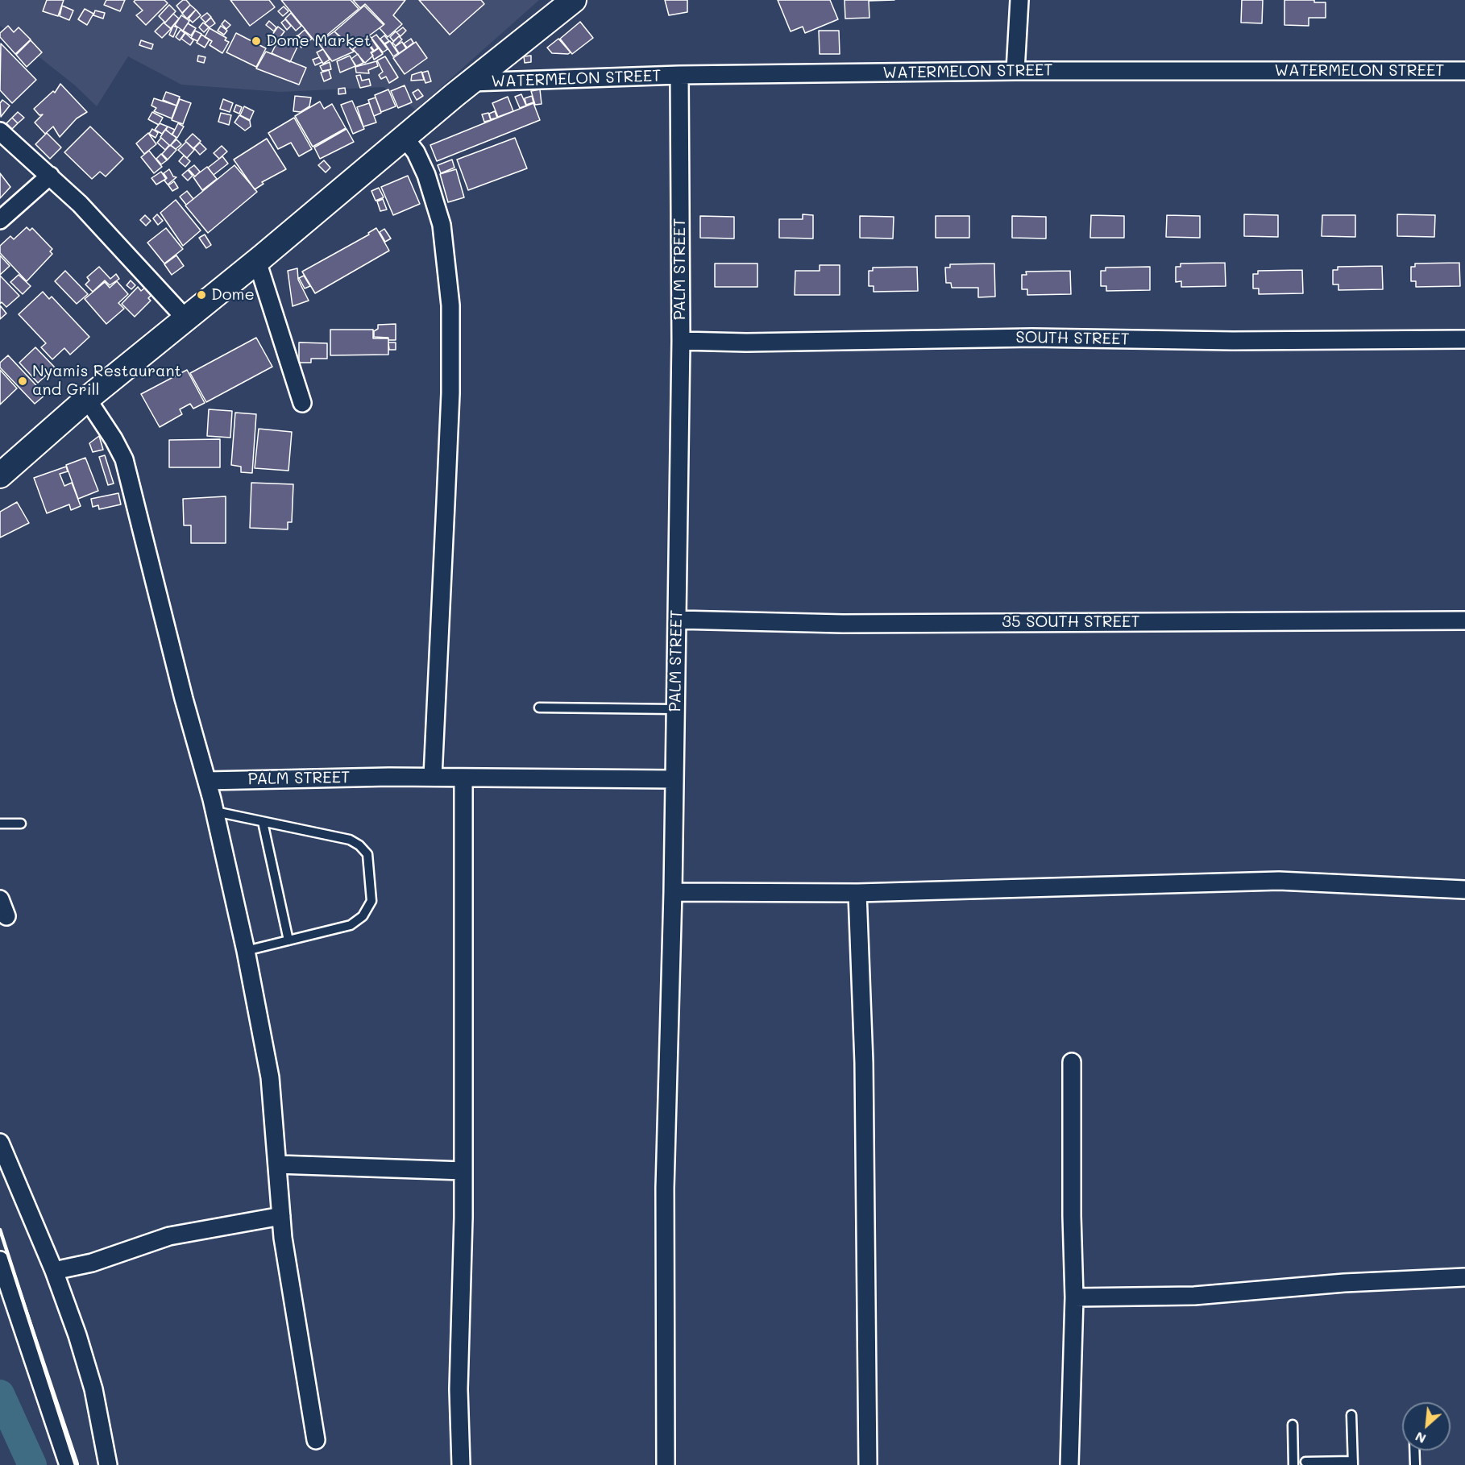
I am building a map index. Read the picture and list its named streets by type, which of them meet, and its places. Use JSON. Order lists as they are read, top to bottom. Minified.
{"streets":{"street":["WATERMELON STREET","PALM STREET","SOUTH STREET","35 SOUTH STREET"]},"crossings":[["WATERMELON STREET","PALM STREET"],["PALM STREET","SOUTH STREET"],["PALM STREET","35 SOUTH STREET"]],"places":["Dome Market","Dome","Nyamis Restaurant and Grill"],"north":"bottom left"}
